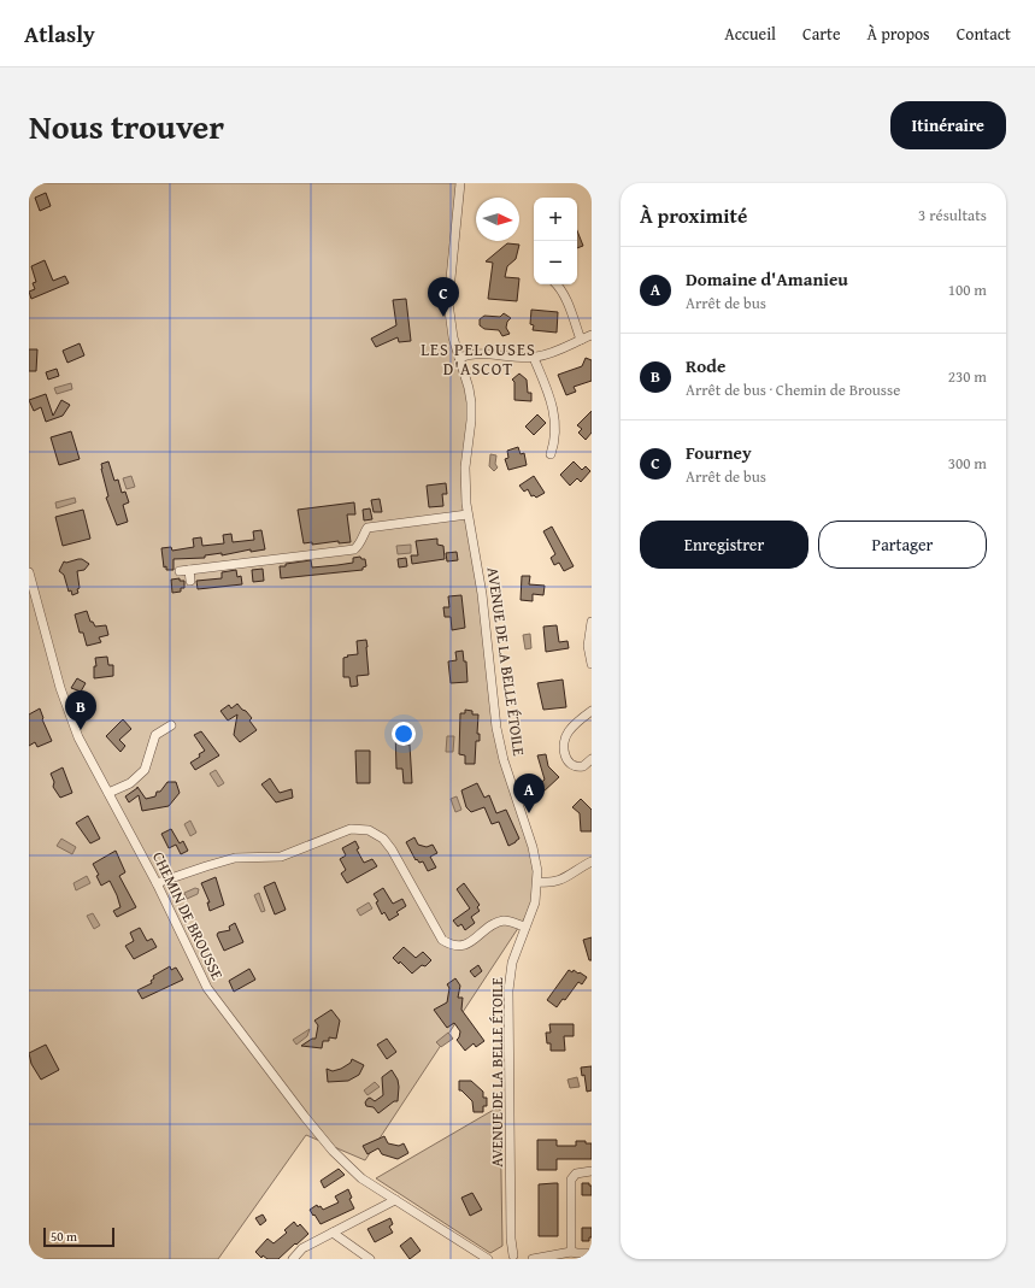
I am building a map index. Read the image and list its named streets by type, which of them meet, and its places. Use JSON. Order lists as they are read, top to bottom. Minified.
{"streets":{"street":["AVENUE DE LA BELLE ÉTOILE","CHEMIN DE BROUSSE"]},"districts":["LES PELOUSES D'ASCOT"],"scale_bar":"50 m","north":"right","page":{"header":"Atlasly","nav":["Accueil","Carte","À propos","Contact"],"title":"Nous trouver","buttons":["Itinéraire",["Enregistrer","Partager"]],"heading":["À proximité","3 résultats"],"map_buttons":["+","−"],"list":[{"mark":"A","name":"Domaine d'Amanieu","note":"Arrêt de bus","value":"100 m"},{"mark":"B","name":"Rode","note":"Arrêt de bus · Chemin de Brousse","value":"230 m"},{"mark":"C","name":"Fourney","note":"Arrêt de bus","value":"300 m"}],"pins":["C","B","A"],"scale":"50 m"}}
